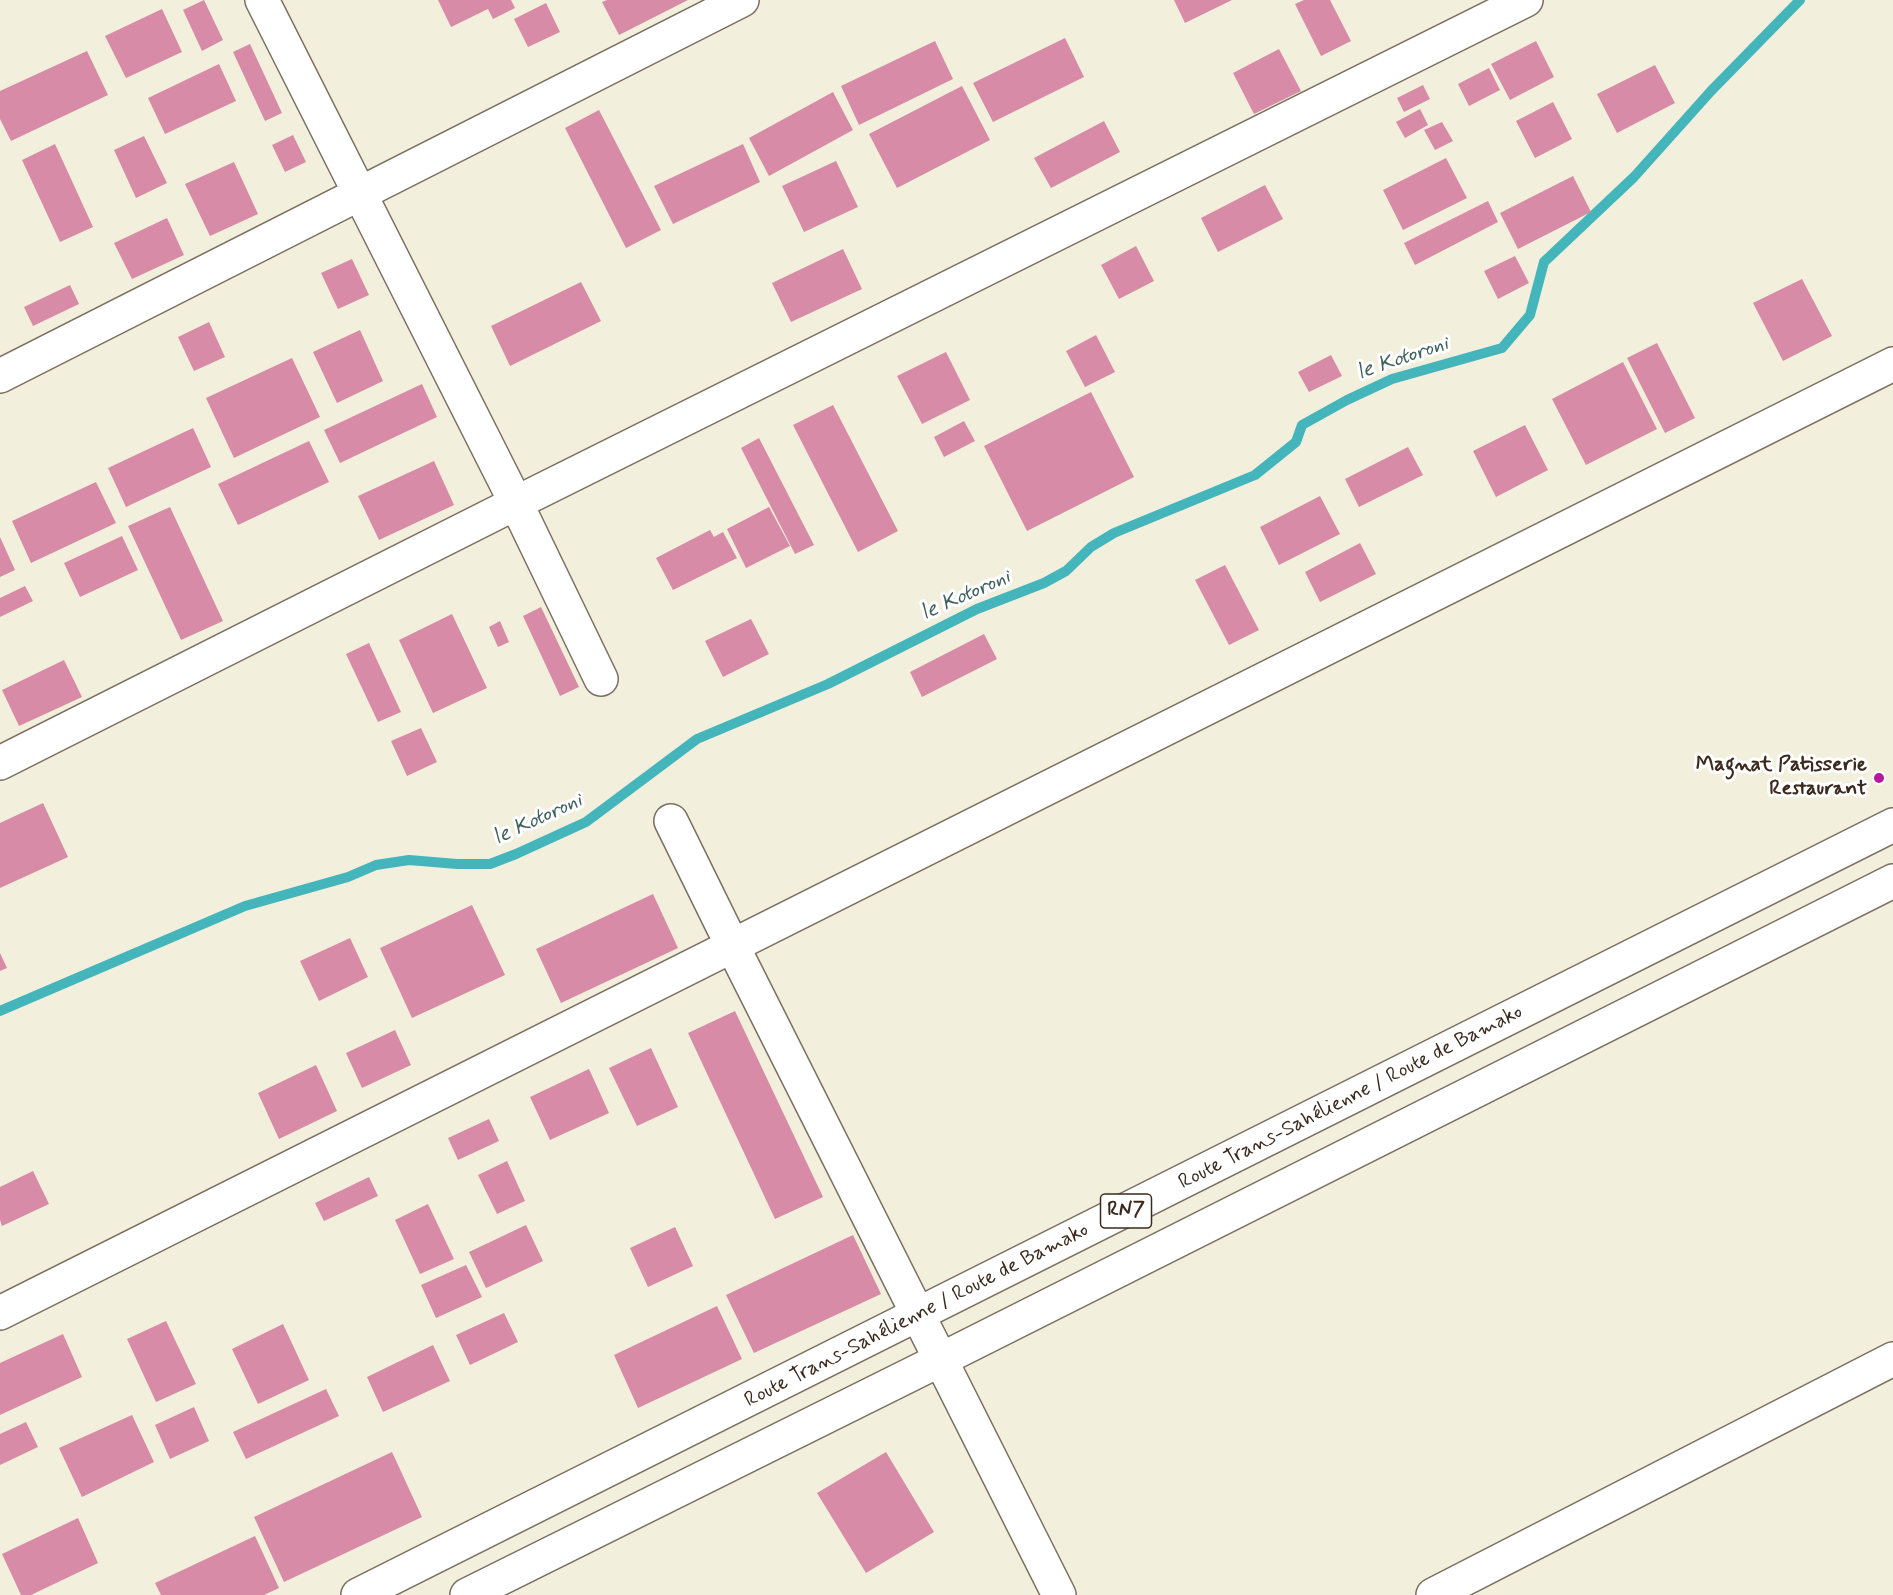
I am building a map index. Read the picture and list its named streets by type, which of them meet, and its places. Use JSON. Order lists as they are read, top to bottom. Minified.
{"streets":{"main road":["Route Trans-Sahélienne / Route de Bamako","RN7"]},"water":["le Kotoroni"],"places":["Magnat Patisserie Restaurant"]}
